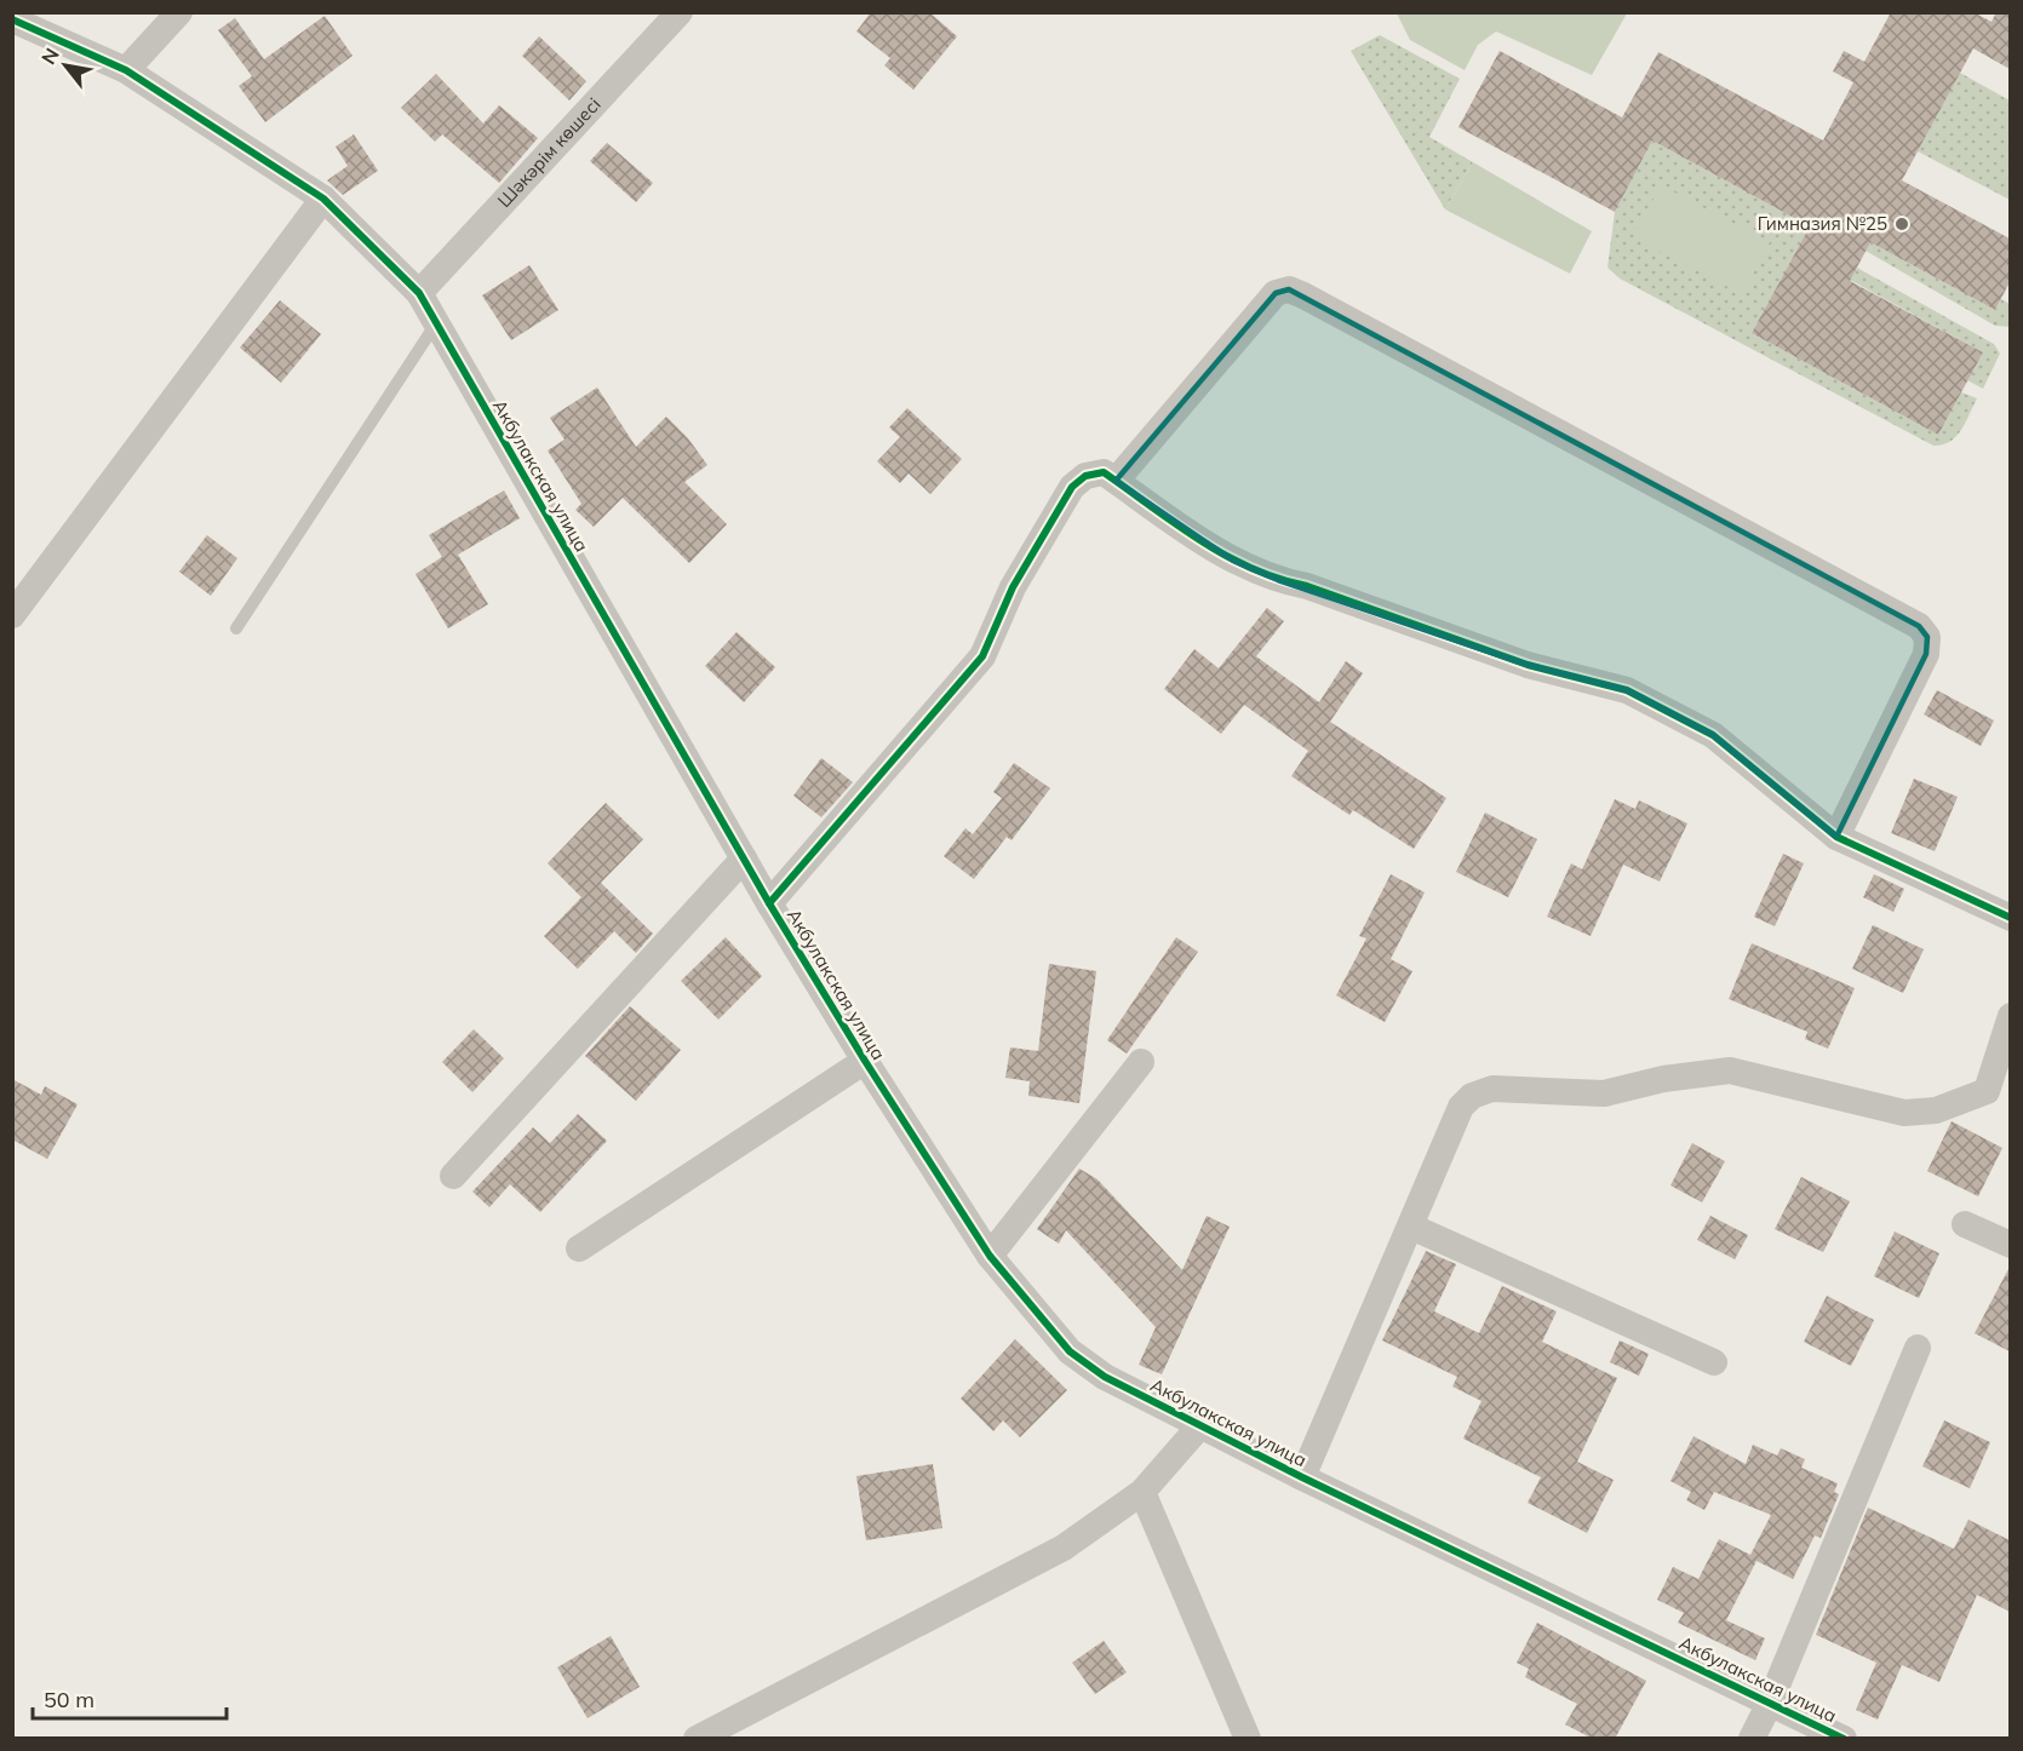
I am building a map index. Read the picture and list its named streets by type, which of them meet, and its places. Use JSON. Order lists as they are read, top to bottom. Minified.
{"streets":{"street":["Шәкәрім көшесі","Акбулакская улица"]},"crossings":[["Шәкәрім көшесі","Акбулакская улица"]],"places":["Гимназия №25"],"scale_bar":"50 m","north":"top left"}
